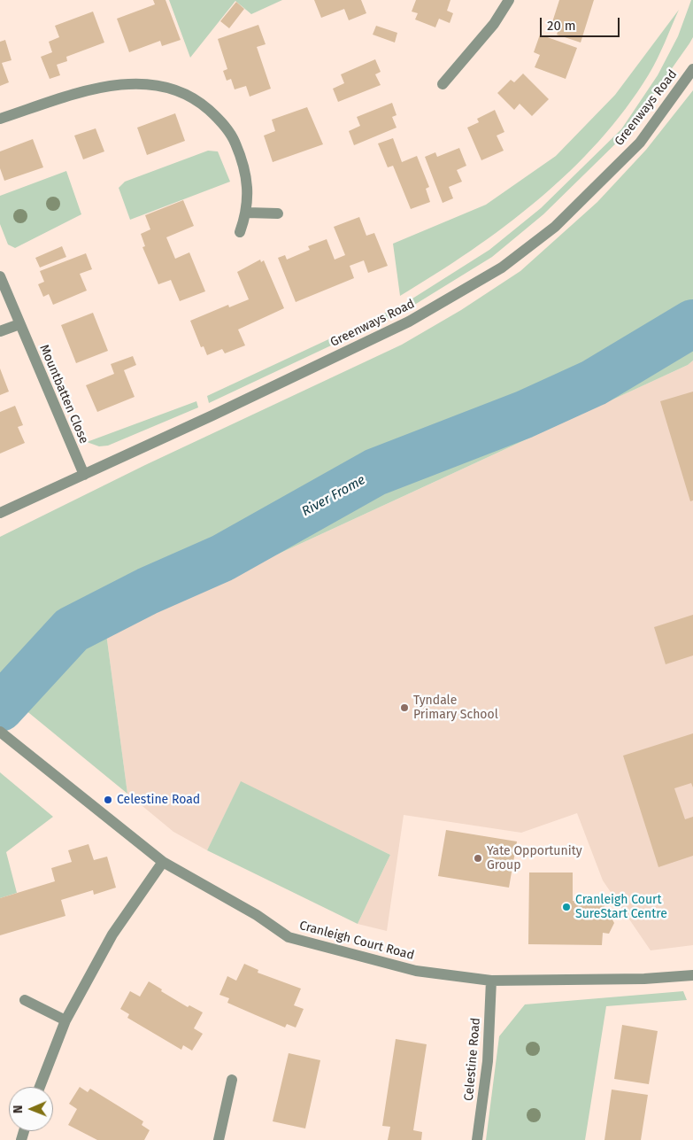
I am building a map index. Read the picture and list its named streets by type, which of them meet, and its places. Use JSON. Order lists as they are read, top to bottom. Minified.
{"streets":{"street":["Greenways Road","Mountbatten Close","Cranleigh Court Road","Celestine Road"]},"crossings":[["Greenways Road","Mountbatten Close"],["Cranleigh Court Road","Celestine Road"]],"water":["River Frome"],"places":["Tyndale Primary School","Celestine Road","Yate Opportunity Group","Cranleigh Court SureStart Centre"],"scale_bar":"20 m","north":"left"}
